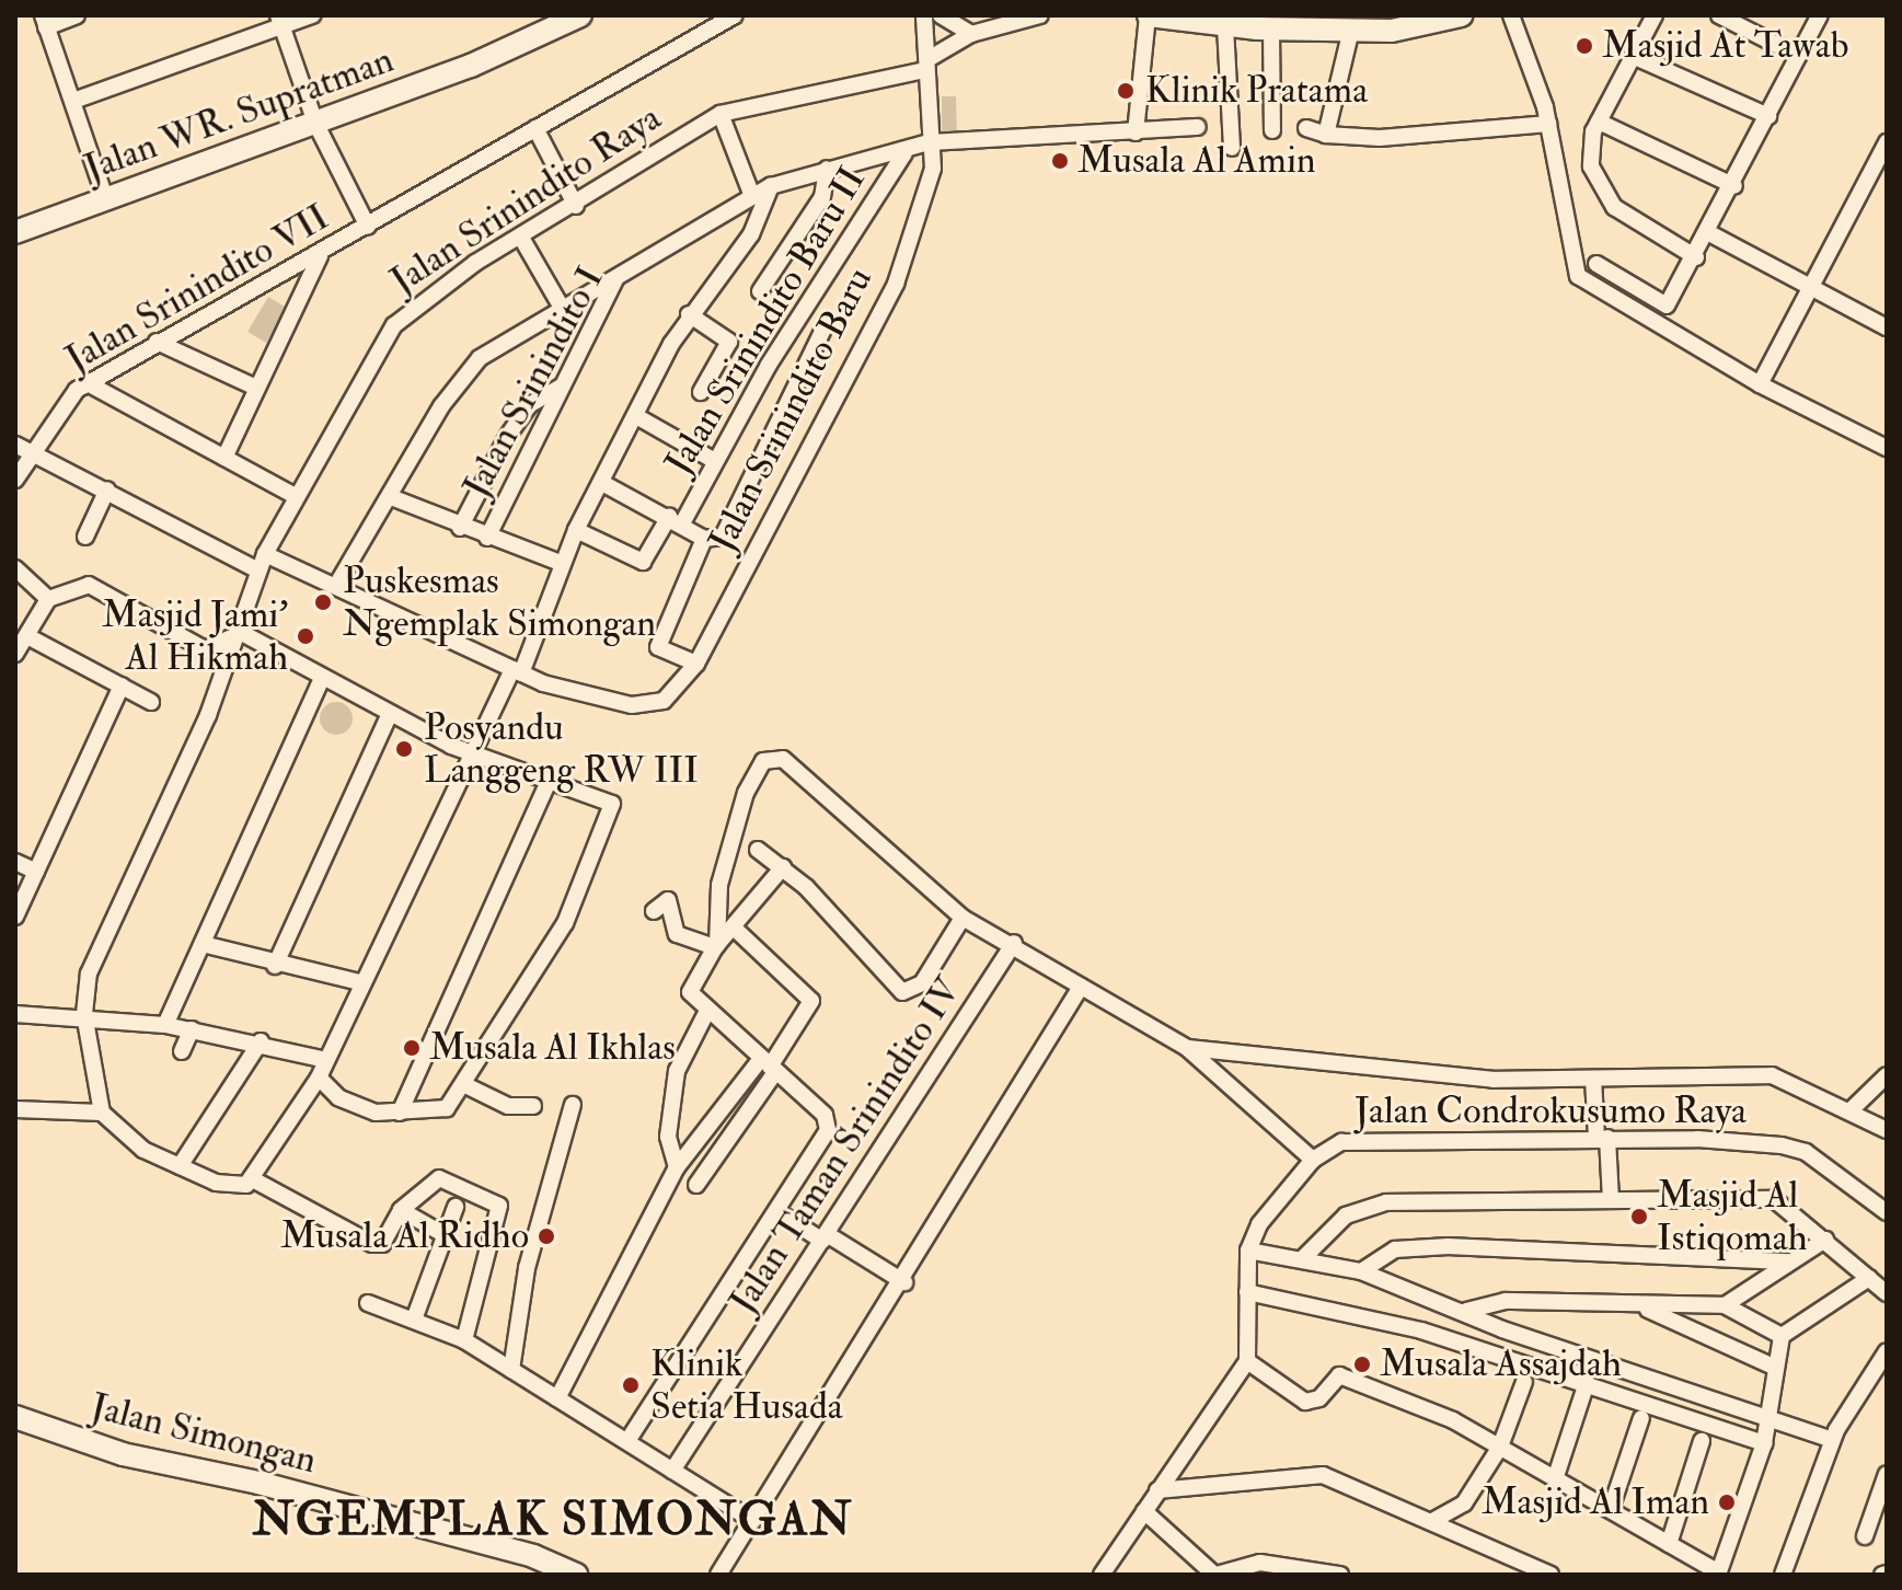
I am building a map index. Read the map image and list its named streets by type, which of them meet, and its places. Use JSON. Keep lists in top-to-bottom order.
{
  "streets": {
    "main road": ["Jalan WR. Supratman", "Jalan Simongan"],
    "street": [
      "Jalan Srinindito Raya",
      "Jalan Srinindito VII",
      "Jalan Srinindito Baru II",
      "Jalan Srinindito I",
      "Jalan Srinindito Baru",
      "Jalan Condrokusumo Raya",
      "Jalan Taman Srinindito IV"
    ]
  },
  "crossings": [
    ["Jalan WR. Supratman", "Jalan Srinindito VII"],
    ["Jalan Srinindito Raya", "Jalan Srinindito Baru"],
    ["Jalan Srinindito Baru II", "Jalan Srinindito I"],
    ["Jalan Srinindito I", "Jalan Srinindito Baru"]
  ],
  "districts": ["NGEMPLAK SIMONGAN"],
  "places": [
    "Masjid At Tawab",
    "Klinik Pratama",
    "Musala Al Amin",
    "Puskesmas Ngemplak Simongan",
    "Masjid Jami' Al Hikmah",
    "Posyandu Langgeng RW III",
    "Musala Al Ikhlas",
    "Masjid Al Istiqomah",
    "Musala Al Ridho",
    "Musala Assajdah",
    "Klinik Setia Husada",
    "Masjid Al Iman"
  ]
}
